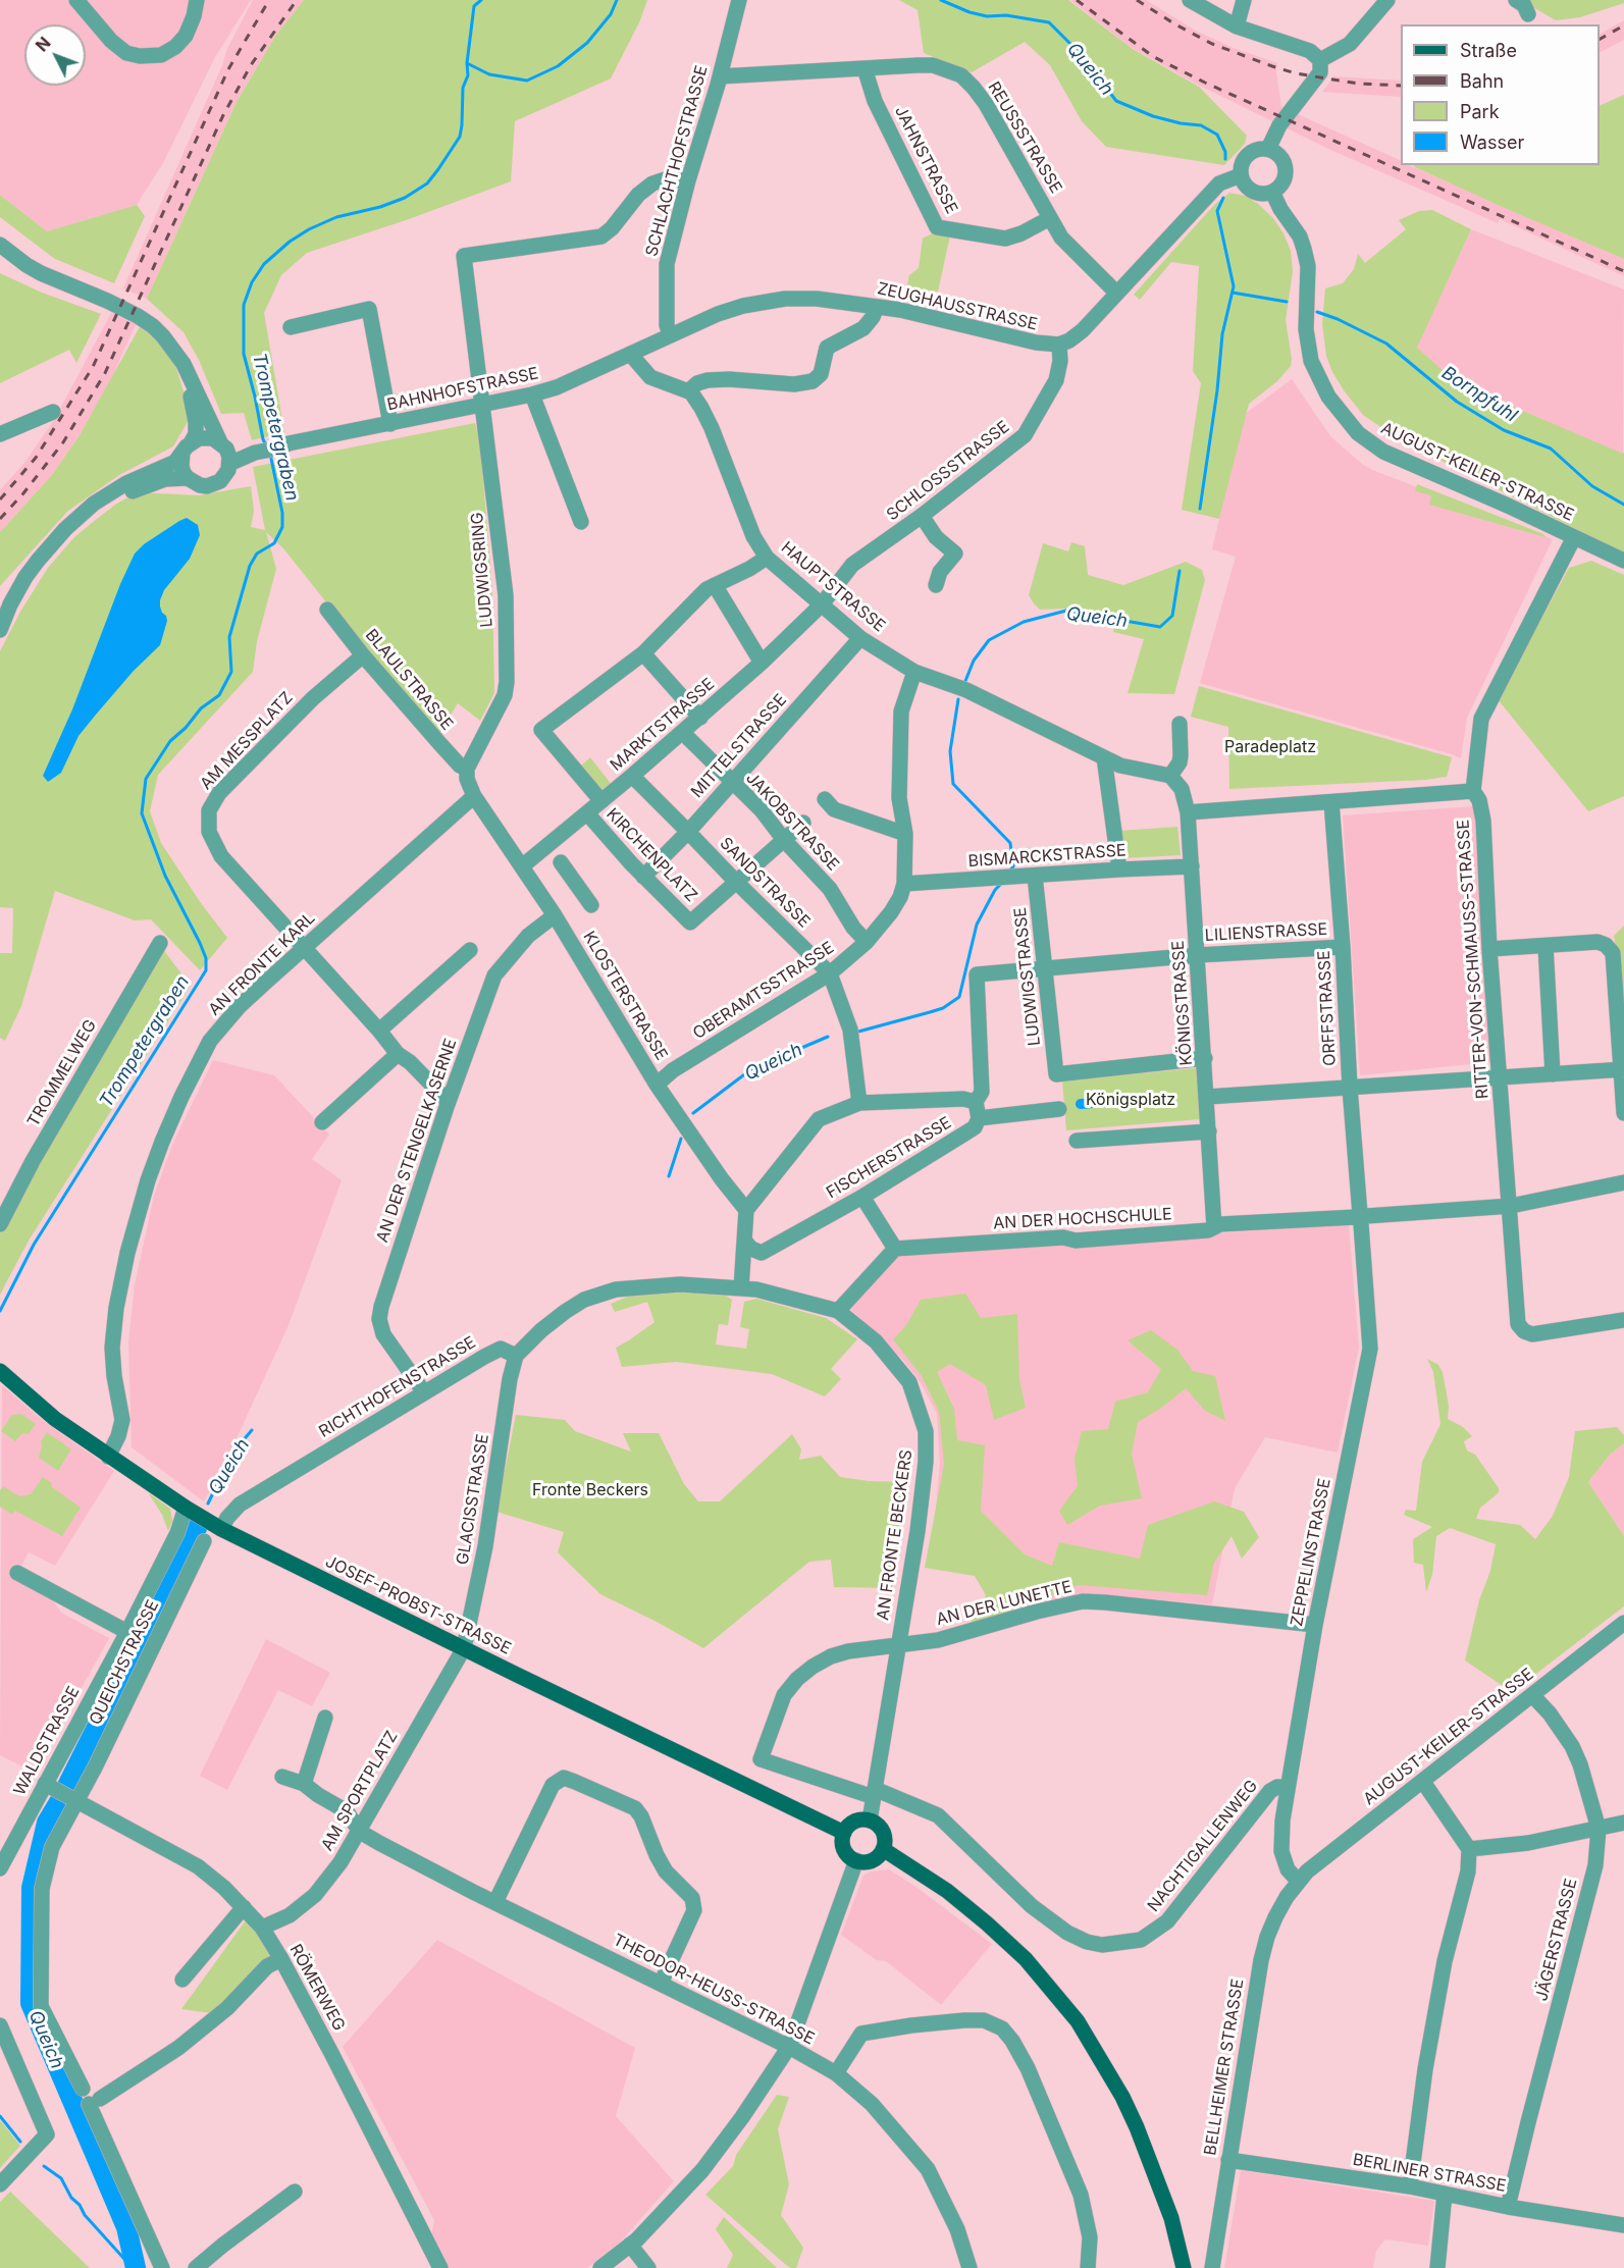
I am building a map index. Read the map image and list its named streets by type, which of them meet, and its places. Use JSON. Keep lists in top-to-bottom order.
{
  "streets": {
    "main road": ["JOSEF-PROBST-STRASSE"],
    "street": [
      "REUSSSTRASSE",
      "JAHNSTRASSE",
      "SCHLACHTHOFSTRASSE",
      "ZEUGHAUSSTRASSE",
      "BAHNHOFSTRASSE",
      "SCHLOSSSTRASSE",
      "AUGUST-KEILER-STRASSE",
      "LUDWIGSRING",
      "HAUPTSTRASSE",
      "BLAULSTRASSE",
      "MARKTSTRASSE",
      "AM MESSPLATZ",
      "MITTELSTRASSE",
      "JAKOBSTRASSE",
      "KIRCHENPLATZ",
      "BISMARCKSTRASSE",
      "SANDSTRASSE",
      "LILIENSTRASSE",
      "RITTER-VON-SCHMAUSS-STRASSE",
      "AN FRONTE KARL",
      "LUDWIGSTRASSE",
      "OBERAMTSSTRASSE",
      "KLOSTERSTRASSE",
      "KÖNIGSTRASSE",
      "ORFFSTRASSE",
      "TROMMELWEG",
      "AN DER STENGELKASERNE",
      "FISCHERSTRASSE",
      "AN DER HOCHSCHULE",
      "RICHTHOFENSTRASSE",
      "GLACISSTRASSE",
      "AN FRONTE BECKERS",
      "ZEPPELINSTRASSE",
      "AN DER LUNETTE",
      "QUEICHSTRASSE",
      "WALDSTRASSE",
      "AM SPORTPLATZ",
      "NACHTIGALLENWEG",
      "JÄGERSTRASSE",
      "RÖMERWEG",
      "THEODOR-HEUSS-STRASSE",
      "BELLHEIMER STRASSE",
      "BERLINER STRASSE"
    ]
  },
  "crossings": [
    ["REUSSSTRASSE", "JAHNSTRASSE"],
    ["REUSSSTRASSE", "SCHLACHTHOFSTRASSE"],
    ["SCHLACHTHOFSTRASSE", "ZEUGHAUSSTRASSE"],
    ["SCHLACHTHOFSTRASSE", "BAHNHOFSTRASSE"],
    ["SCHLACHTHOFSTRASSE", "LUDWIGSRING"],
    ["ZEUGHAUSSTRASSE", "BAHNHOFSTRASSE"],
    ["ZEUGHAUSSTRASSE", "SCHLOSSSTRASSE"],
    ["BAHNHOFSTRASSE", "LUDWIGSRING"],
    ["SCHLOSSSTRASSE", "HAUPTSTRASSE"],
    ["SCHLOSSSTRASSE", "MARKTSTRASSE"],
    ["AUGUST-KEILER-STRASSE", "RITTER-VON-SCHMAUSS-STRASSE"],
    ["AUGUST-KEILER-STRASSE", "ZEPPELINSTRASSE"],
    ["AUGUST-KEILER-STRASSE", "JÄGERSTRASSE"],
    ["AUGUST-KEILER-STRASSE", "BELLHEIMER STRASSE"],
    ["LUDWIGSRING", "BLAULSTRASSE"],
    ["LUDWIGSRING", "KLOSTERSTRASSE"],
    ["HAUPTSTRASSE", "MARKTSTRASSE"],
    ["HAUPTSTRASSE", "MITTELSTRASSE"],
    ["HAUPTSTRASSE", "KÖNIGSTRASSE"],
    ["BLAULSTRASSE", "AM MESSPLATZ"],
    ["BLAULSTRASSE", "KLOSTERSTRASSE"],
    ["MARKTSTRASSE", "JAKOBSTRASSE"],
    ["MARKTSTRASSE", "KIRCHENPLATZ"],
    ["MARKTSTRASSE", "SANDSTRASSE"],
    ["MARKTSTRASSE", "KLOSTERSTRASSE"],
    ["AM MESSPLATZ", "AN FRONTE KARL"],
    ["AM MESSPLATZ", "AN DER STENGELKASERNE"],
    ["MITTELSTRASSE", "JAKOBSTRASSE"],
    ["MITTELSTRASSE", "KIRCHENPLATZ"],
    ["MITTELSTRASSE", "SANDSTRASSE"],
    ["JAKOBSTRASSE", "OBERAMTSSTRASSE"],
    ["KIRCHENPLATZ", "SANDSTRASSE"],
    ["BISMARCKSTRASSE", "LUDWIGSTRASSE"],
    ["BISMARCKSTRASSE", "OBERAMTSSTRASSE"],
    ["BISMARCKSTRASSE", "KÖNIGSTRASSE"],
    ["SANDSTRASSE", "OBERAMTSSTRASSE"],
    ["LILIENSTRASSE", "LUDWIGSTRASSE"],
    ["LILIENSTRASSE", "KÖNIGSTRASSE"],
    ["LILIENSTRASSE", "ORFFSTRASSE"],
    ["RITTER-VON-SCHMAUSS-STRASSE", "AN DER HOCHSCHULE"],
    ["AN FRONTE KARL", "KLOSTERSTRASSE"],
    ["AN FRONTE KARL", "JOSEF-PROBST-STRASSE"],
    ["LUDWIGSTRASSE", "KÖNIGSTRASSE"],
    ["OBERAMTSSTRASSE", "KLOSTERSTRASSE"],
    ["KLOSTERSTRASSE", "AN DER STENGELKASERNE"],
    ["KÖNIGSTRASSE", "AN DER HOCHSCHULE"],
    ["ORFFSTRASSE", "AN DER HOCHSCHULE"],
    ["ORFFSTRASSE", "ZEPPELINSTRASSE"],
    ["AN DER STENGELKASERNE", "RICHTHOFENSTRASSE"],
    ["AN DER HOCHSCHULE", "ZEPPELINSTRASSE"],
    ["RICHTHOFENSTRASSE", "GLACISSTRASSE"],
    ["RICHTHOFENSTRASSE", "JOSEF-PROBST-STRASSE"],
    ["GLACISSTRASSE", "JOSEF-PROBST-STRASSE"],
    ["GLACISSTRASSE", "AM SPORTPLATZ"],
    ["AN FRONTE BECKERS", "AN DER LUNETTE"],
    ["AN FRONTE BECKERS", "JOSEF-PROBST-STRASSE"],
    ["AN FRONTE BECKERS", "NACHTIGALLENWEG"],
    ["ZEPPELINSTRASSE", "AN DER LUNETTE"],
    ["ZEPPELINSTRASSE", "NACHTIGALLENWEG"],
    ["ZEPPELINSTRASSE", "BELLHEIMER STRASSE"],
    ["AN DER LUNETTE", "NACHTIGALLENWEG"],
    ["JOSEF-PROBST-STRASSE", "WALDSTRASSE"],
    ["JOSEF-PROBST-STRASSE", "AM SPORTPLATZ"],
    ["QUEICHSTRASSE", "RÖMERWEG"],
    ["WALDSTRASSE", "RÖMERWEG"],
    ["AM SPORTPLATZ", "RÖMERWEG"],
    ["AM SPORTPLATZ", "THEODOR-HEUSS-STRASSE"],
    ["JÄGERSTRASSE", "BERLINER STRASSE"],
    ["BELLHEIMER STRASSE", "BERLINER STRASSE"]
  ],
  "water": ["Queich", "Bornpfuhl", "Trompetergraben"],
  "parks": ["Paradeplatz", "Königsplatz", "Fronte Beckers"],
  "legend": [
    "Straße",
    "Bahn",
    "Park",
    "Wasser"
  ],
  "north": "top left"
}
